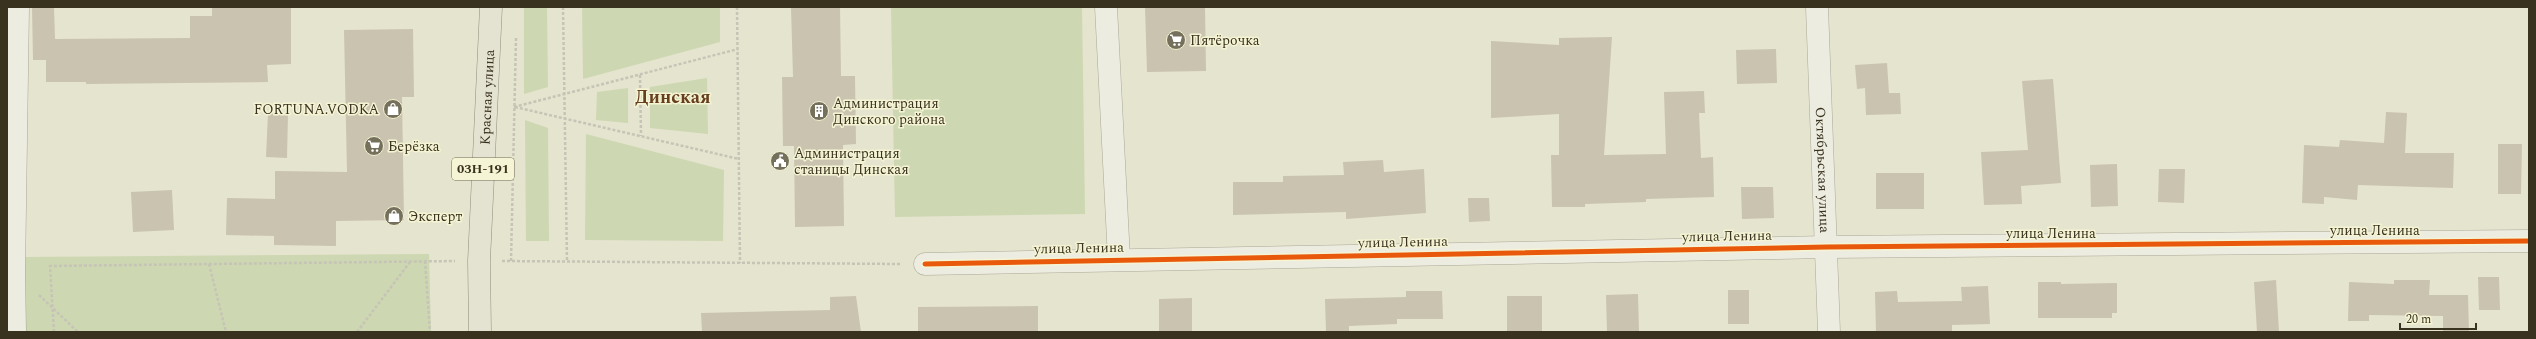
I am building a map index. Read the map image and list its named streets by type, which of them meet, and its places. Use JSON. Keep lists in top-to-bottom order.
{
  "streets": {
    "main road": ["Красная улица", "03Н-191"],
    "street": ["Октябрьская улица", "улица Ленина"]
  },
  "crossings": [
    ["Октябрьская улица", "улица Ленина"]
  ],
  "districts": ["Динская"],
  "places": {
    "supermarket": ["Пятёрочка", "Берёзка"],
    "shop": ["FORTUNA.VODKA", "Эксперт"],
    "building": ["Администрация Динского района"],
    "public building": ["Администрация станицы Динская"]
  },
  "scale_bar": "20 m"
}
